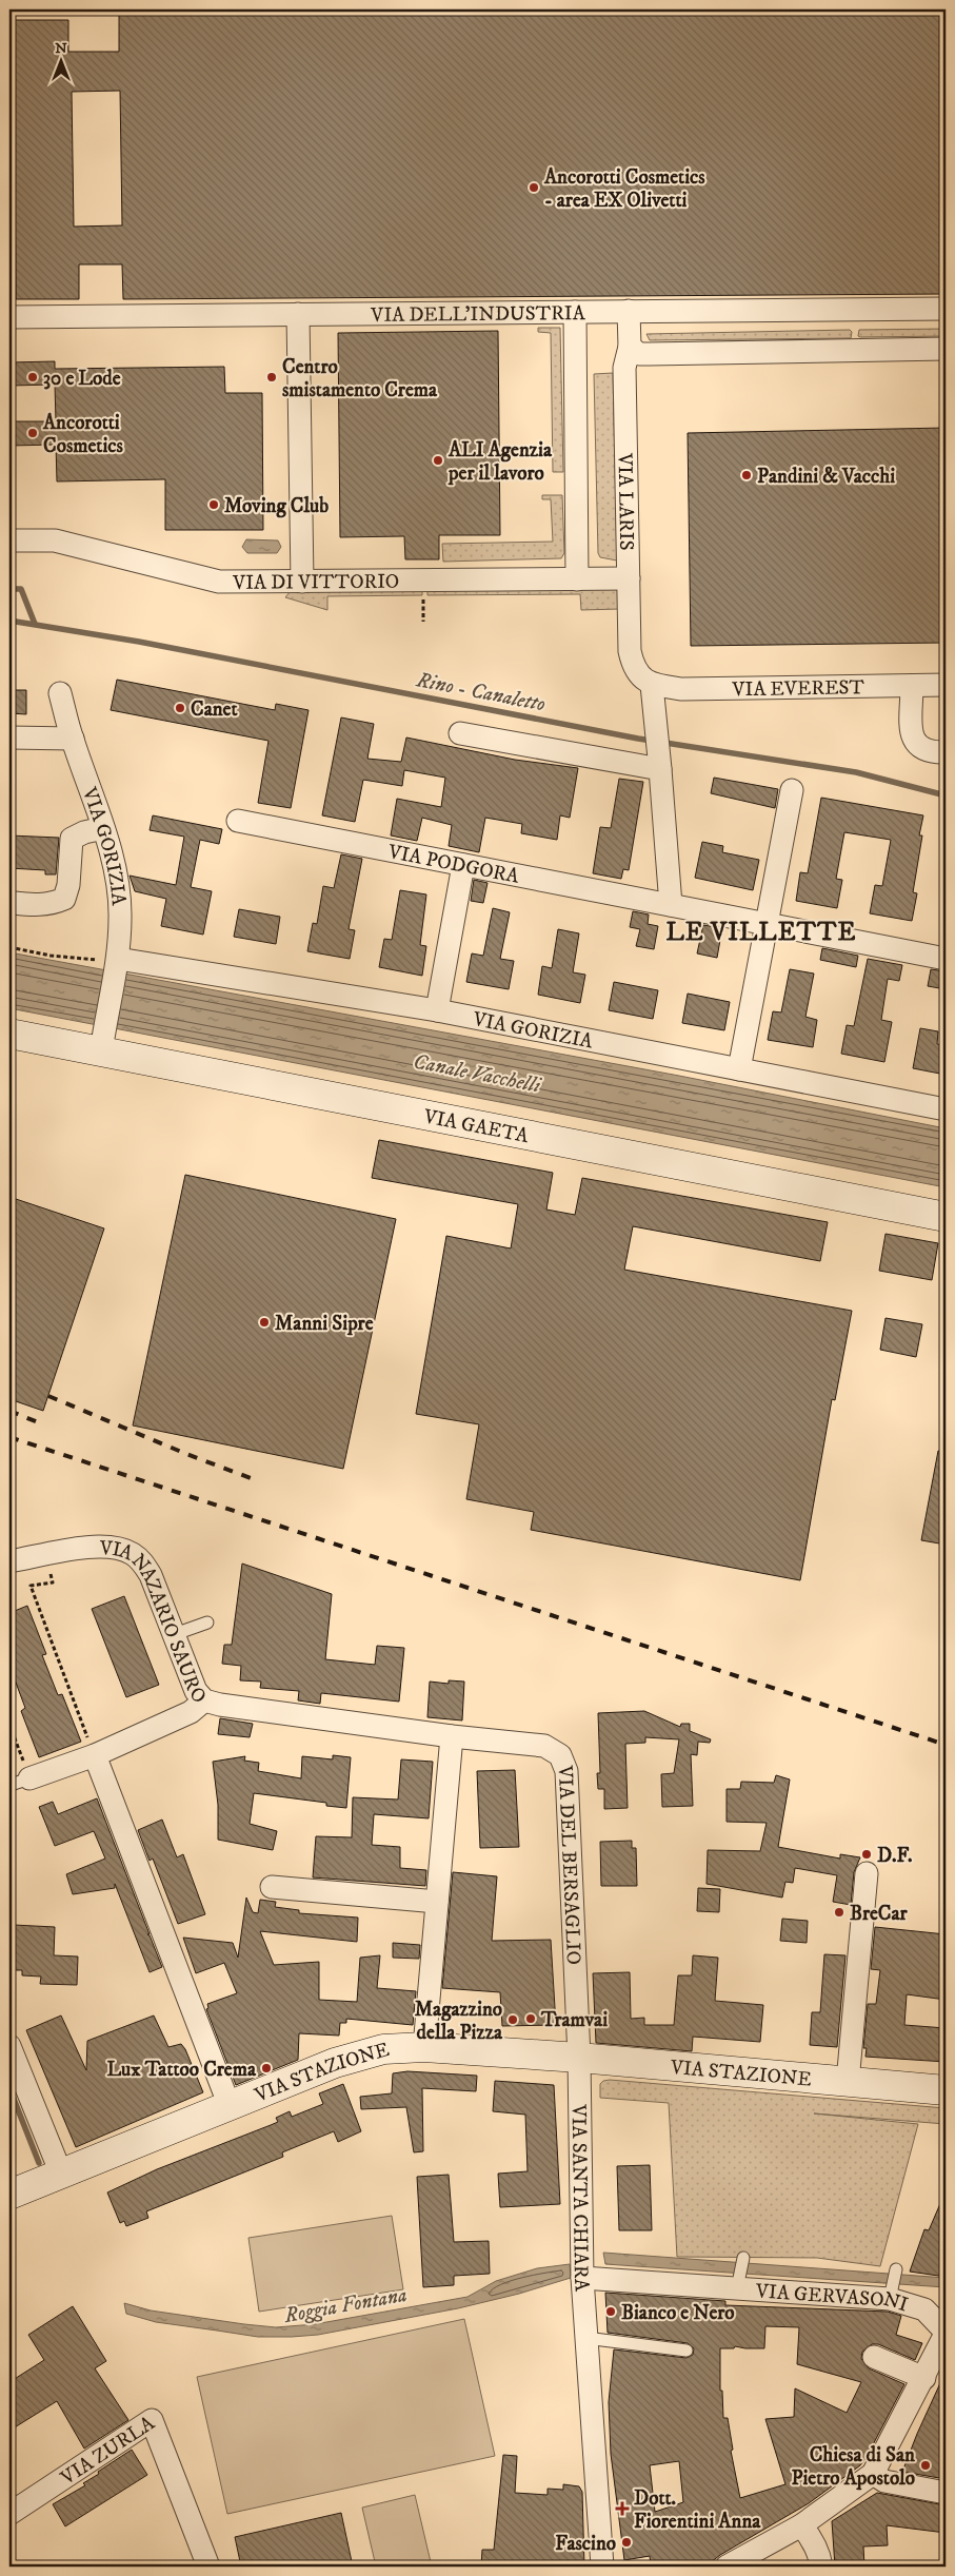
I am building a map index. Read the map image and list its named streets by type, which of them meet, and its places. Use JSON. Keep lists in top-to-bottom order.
{
  "streets": {
    "street": [
      "VIA DELL'INDUSTRIA",
      "VIA LARIS",
      "VIA DI VITTORIO",
      "VIA EVEREST",
      "VIA GORIZIA",
      "VIA PODGORA",
      "VIA GAETA",
      "VIA NAZARIO SAURO",
      "VIA DEL BERSAGLIO",
      "VIA STAZIONE",
      "VIA SANTA CHIARA",
      "VIA GERVASONI",
      "VIA ZURLA"
    ]
  },
  "crossings": [
    ["VIA DELL'INDUSTRIA", "VIA LARIS"],
    ["VIA LARIS", "VIA DI VITTORIO"],
    ["VIA LARIS", "VIA EVEREST"],
    ["VIA GORIZIA", "VIA GAETA"],
    ["VIA NAZARIO SAURO", "VIA DEL BERSAGLIO"],
    ["VIA DEL BERSAGLIO", "VIA STAZIONE"],
    ["VIA DEL BERSAGLIO", "VIA SANTA CHIARA"],
    ["VIA STAZIONE", "VIA SANTA CHIARA"],
    ["VIA SANTA CHIARA", "VIA GERVASONI"]
  ],
  "districts": ["LE VILLETTE"],
  "water": ["Rino - Canaletto", "Canale Vacchelli", "Roggia Fontana"],
  "places": {
    "other": [
      "Ancorotti Cosmetics - area EX Olivetti",
      "30 e Lode",
      "Centro smistamento Crema",
      "Ancorotti Cosmetics",
      "ALI Agenzia per il lavoro",
      "Pandini & Vacchi",
      "Moving Club",
      "Canet",
      "Manni Sipre",
      "D.F.",
      "BreCar",
      "Tramvai",
      "Magazzino della Pizza",
      "Lux Tattoo Crema",
      "Bianco e Nero",
      "Chiesa di San Pietro Apostolo",
      "Fascino"
    ],
    "health": ["Dott. Fiorentini Anna"]
  },
  "north": "top"
}
